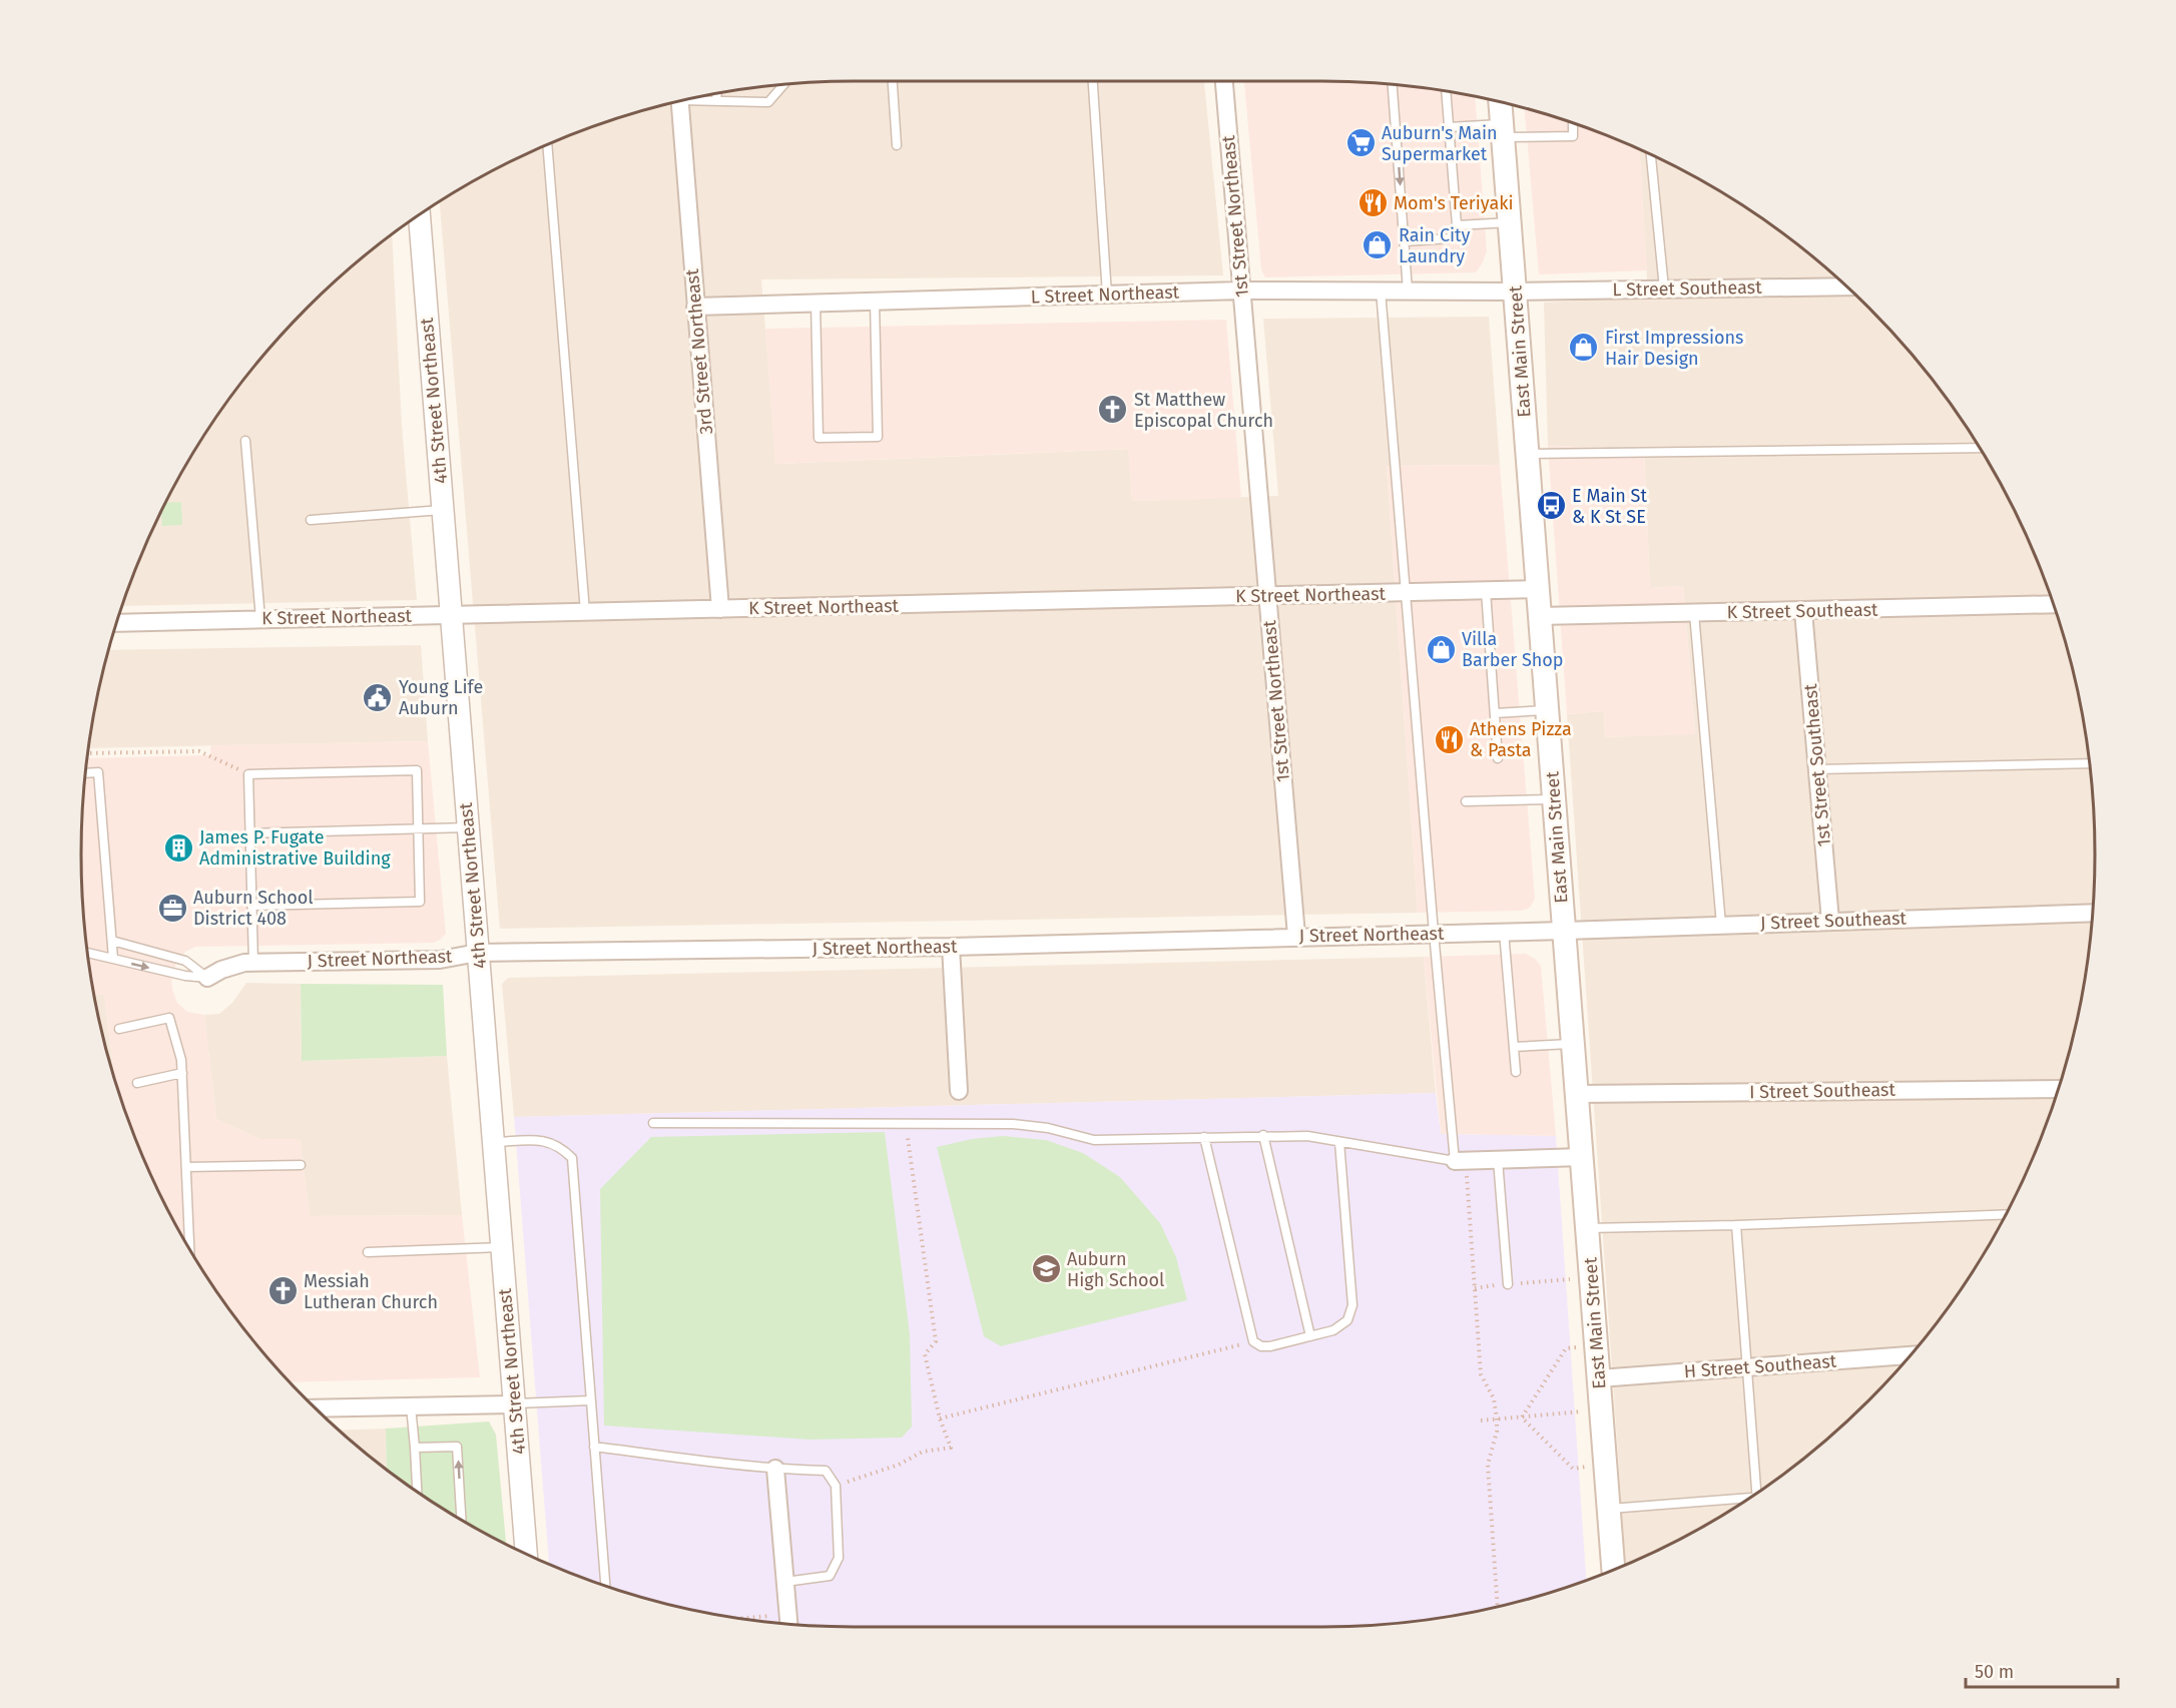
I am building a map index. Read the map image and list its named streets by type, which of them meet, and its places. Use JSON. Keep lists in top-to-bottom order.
{
  "streets": {
    "main road": ["East Main Street"],
    "street": [
      "1st Street Northeast",
      "L Street Southeast",
      "L Street Northeast",
      "3rd Street Northeast",
      "4th Street Northeast",
      "K Street Northeast",
      "K Street Southeast",
      "1st Street Southeast",
      "J Street Southeast",
      "J Street Northeast",
      "I Street Southeast",
      "H Street Southeast"
    ]
  },
  "crossings": [
    ["1st Street Northeast", "L Street Northeast"],
    ["1st Street Northeast", "K Street Northeast"],
    ["1st Street Northeast", "J Street Northeast"],
    ["L Street Southeast", "L Street Northeast"],
    ["L Street Southeast", "East Main Street"],
    ["L Street Northeast", "3rd Street Northeast"],
    ["L Street Northeast", "East Main Street"],
    ["3rd Street Northeast", "K Street Northeast"],
    ["East Main Street", "K Street Northeast"],
    ["East Main Street", "K Street Southeast"],
    ["East Main Street", "J Street Southeast"],
    ["East Main Street", "J Street Northeast"],
    ["East Main Street", "I Street Southeast"],
    ["East Main Street", "H Street Southeast"],
    ["4th Street Northeast", "K Street Northeast"],
    ["4th Street Northeast", "J Street Northeast"],
    ["K Street Southeast", "1st Street Southeast"],
    ["1st Street Southeast", "J Street Southeast"],
    ["J Street Southeast", "J Street Northeast"]
  ],
  "places": {
    "supermarket": ["Auburn's Main Supermarket"],
    "restaurant": ["Mom's Teriyaki", "Athens Pizza & Pasta"],
    "shop": ["Rain City Laundry", "First Impressions Hair Design", "Villa Barber Shop"],
    "church": ["St Matthew Episcopal Church", "Messiah Lutheran Church"],
    "bus stop": ["E Main St & K St SE"],
    "public building": ["Young Life Auburn"],
    "building": ["James P. Fugate Administrative Building"],
    "office": ["Auburn School District 408"],
    "school or university": ["Auburn High School"]
  },
  "scale_bar": "50 m"
}
